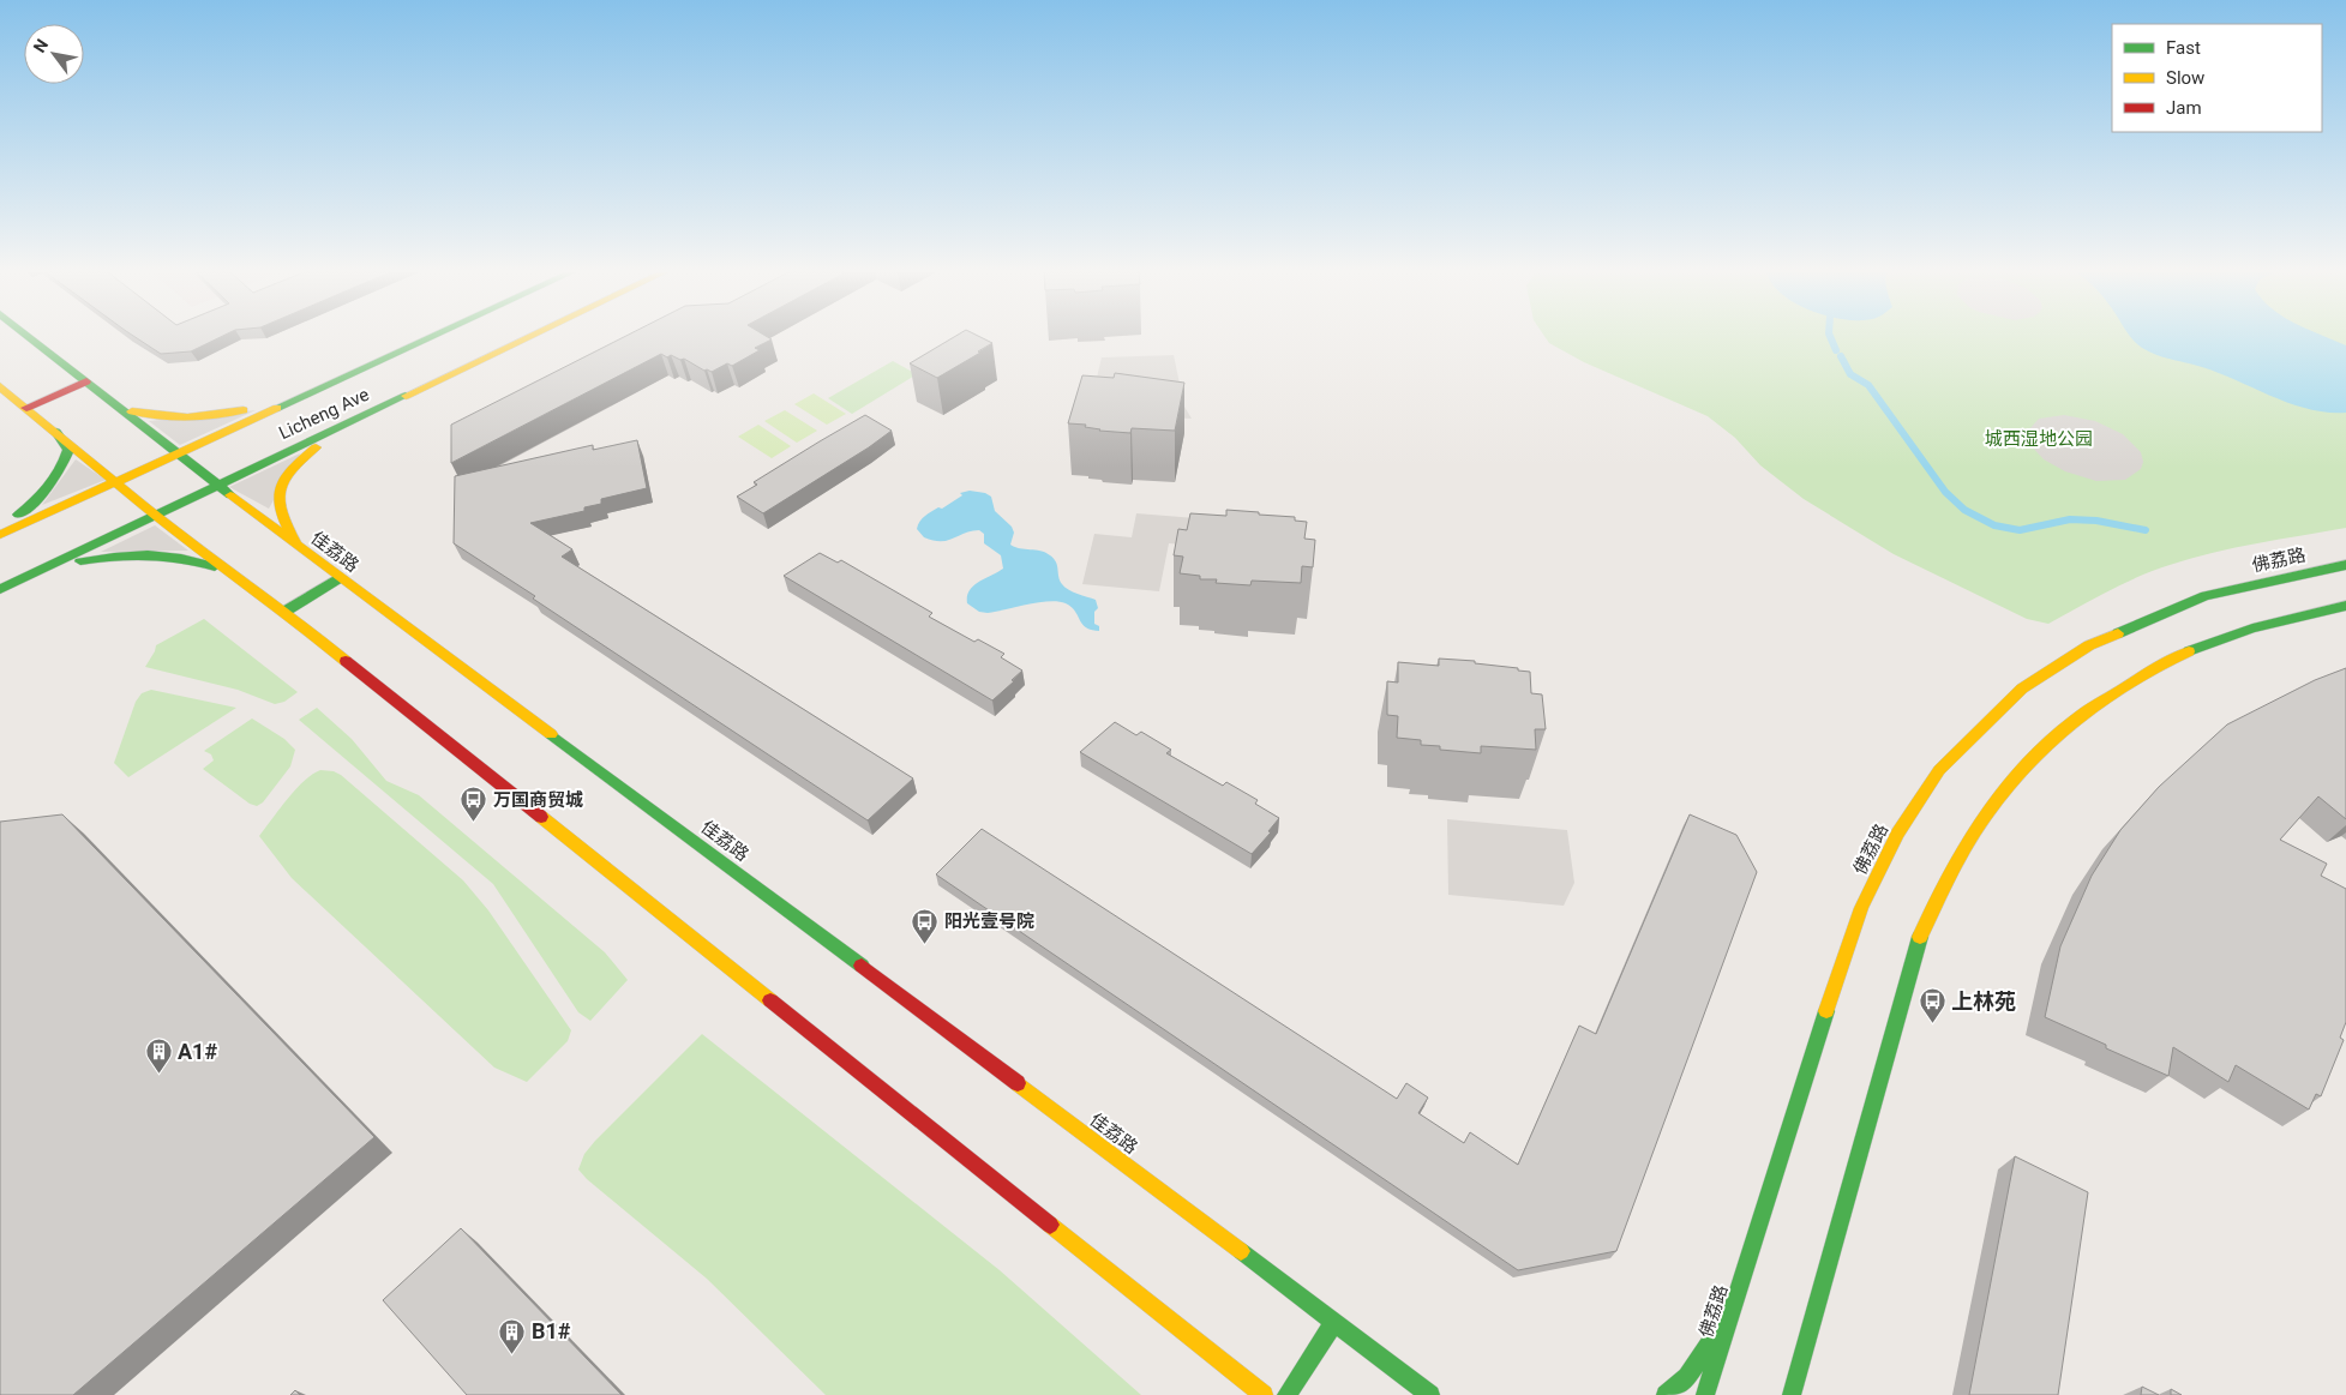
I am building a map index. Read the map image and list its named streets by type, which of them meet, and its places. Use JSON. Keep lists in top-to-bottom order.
{
  "streets": {
    "main road": ["Licheng Ave", "佳荔路", "佛荔路"]
  },
  "crossings": [
    ["Licheng Ave", "佳荔路"]
  ],
  "parks": ["城西湿地公园"],
  "places": {
    "bus stop": ["万国商贸城", "阳光壹号院", "上林苑"],
    "building": ["A1#", "B1#"]
  },
  "legend": ["Fast", "Slow", "Jam"],
  "north": "top left"
}
